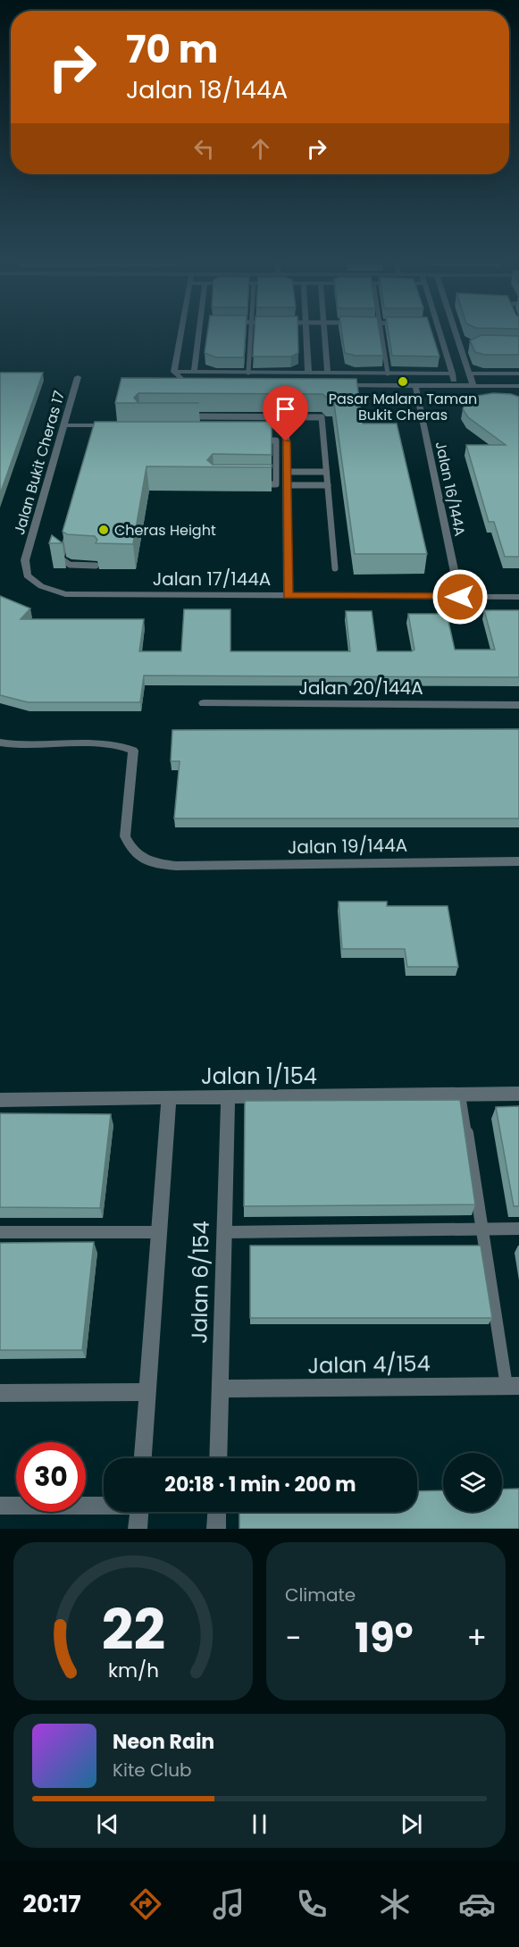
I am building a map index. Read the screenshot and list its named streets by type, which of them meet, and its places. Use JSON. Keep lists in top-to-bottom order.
{
  "streets": {
    "street": [
      "Jalan Bukit Cheras 17",
      "Jalan 16/144A",
      "Jalan 17/144A",
      "Jalan 20/144A",
      "Jalan 19/144A",
      "Jalan 1/154",
      "Jalan 6/154",
      "Jalan 4/154"
    ]
  },
  "crossings": [
    ["Jalan Bukit Cheras 17", "Jalan 17/144A"],
    ["Jalan 16/144A", "Jalan 17/144A"],
    ["Jalan 1/154", "Jalan 6/154"],
    ["Jalan 6/154", "Jalan 4/154"]
  ],
  "places": ["Pasar Malam Taman Bukit Cheras", "Cheras Height"],
  "page": {
    "turn": ["70 m", "Jalan 18/144A"],
    "limit": "30",
    "trip": "20:18 · 1 min · 200 m",
    "tile": "Climate",
    "heat": ["−", "19°", "+"],
    "song": ["Neon Rain", "Kite Club"],
    "tabs": "20:17",
    "gauge": ["22", "km/h"]
  }
}
